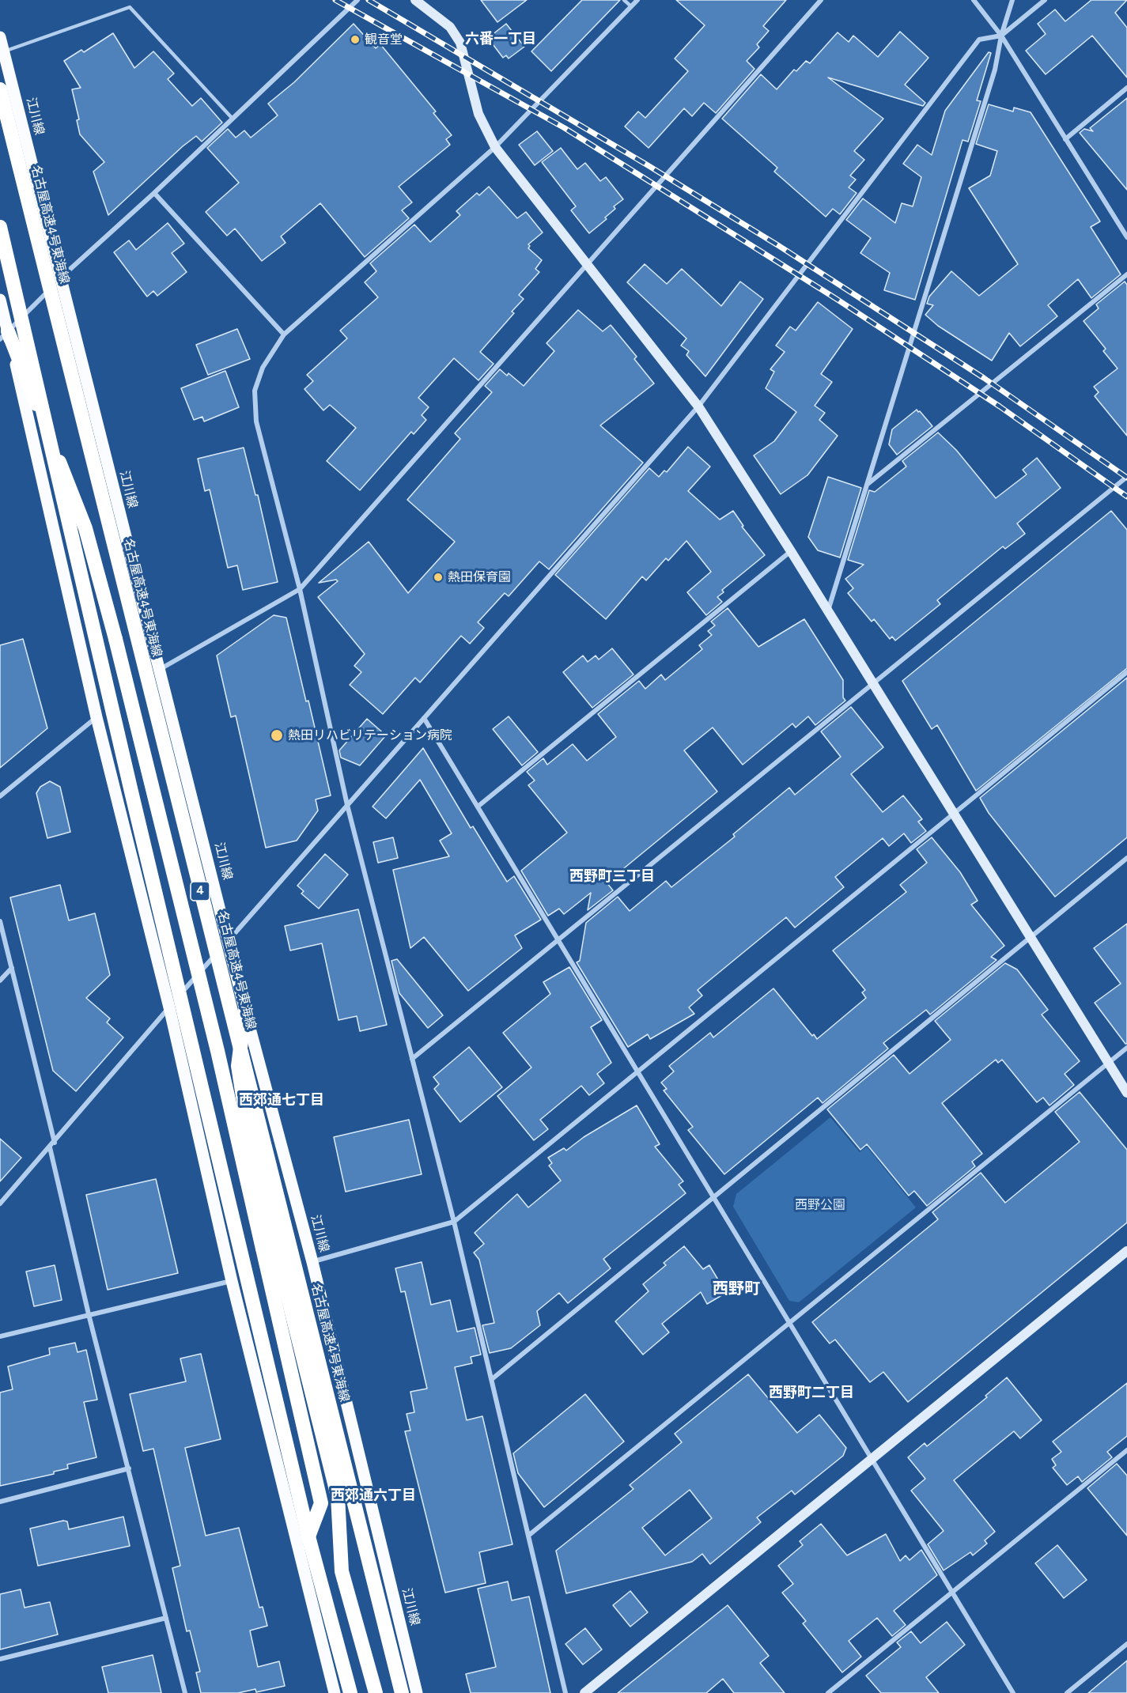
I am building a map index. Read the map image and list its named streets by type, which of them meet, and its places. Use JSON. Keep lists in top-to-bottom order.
{
  "streets": {
    "highway": ["名古屋高速4号東海線", "4"],
    "main road": ["江川線"]
  },
  "districts": [
    "六番一丁目",
    "西野町三丁目",
    "西郊通七丁目",
    "西野町",
    "西野町二丁目",
    "西郊通六丁目"
  ],
  "parks": ["西野公園"],
  "places": ["観音堂", "熱田保育園", "熱田リハビリテーション病院"]
}
